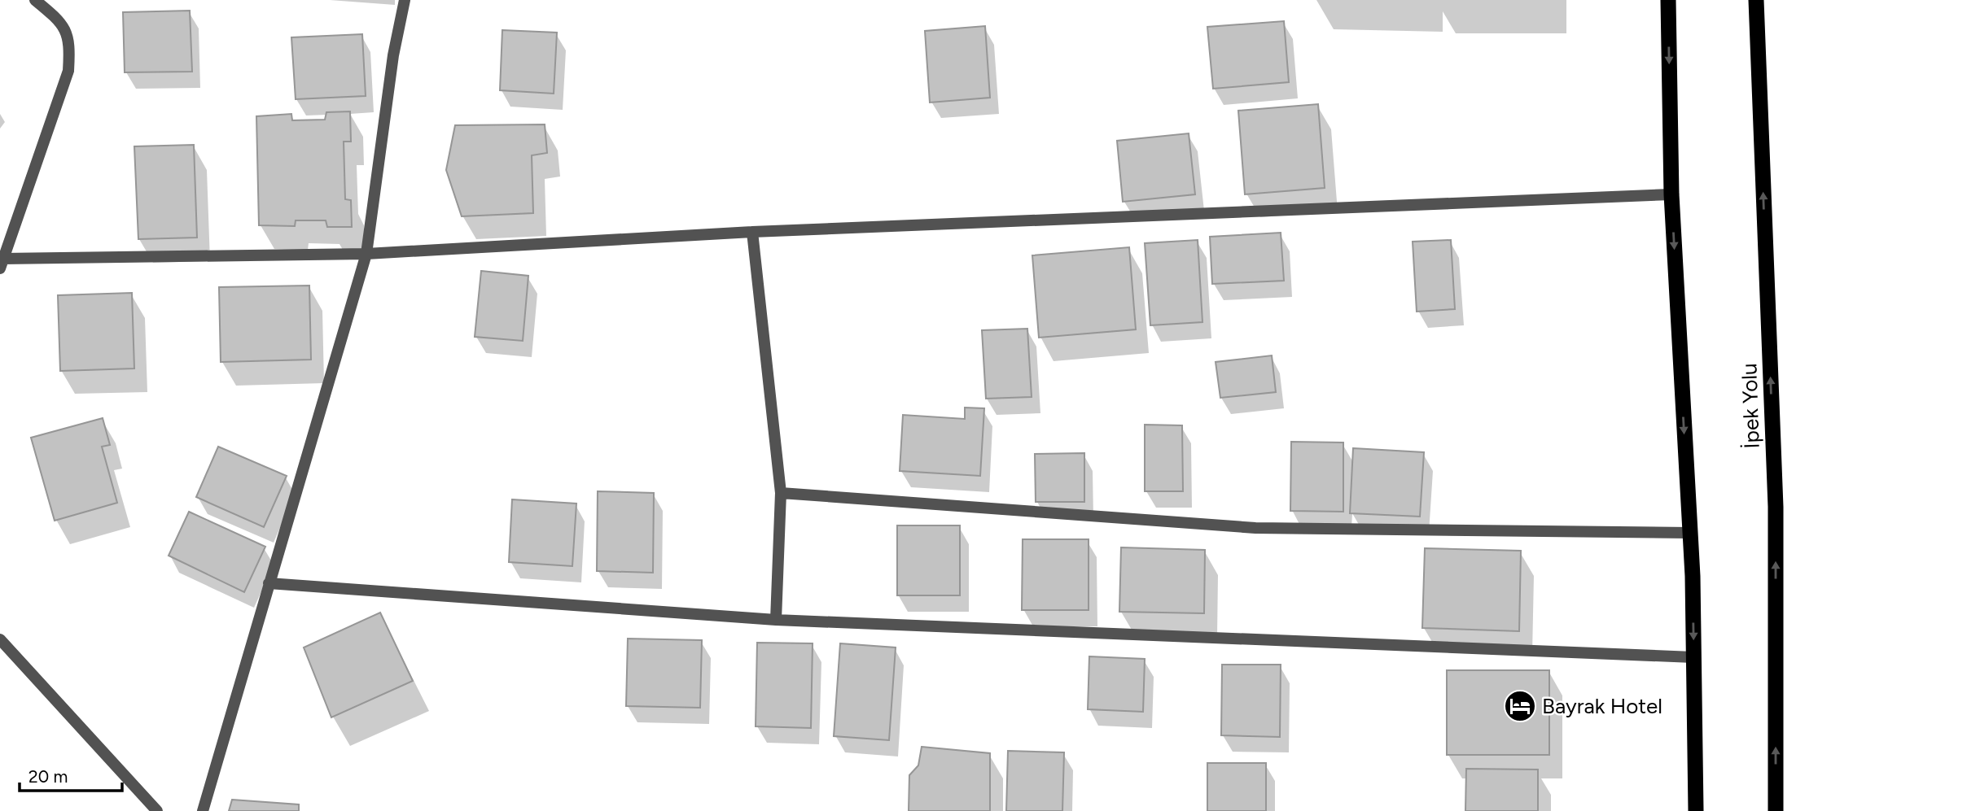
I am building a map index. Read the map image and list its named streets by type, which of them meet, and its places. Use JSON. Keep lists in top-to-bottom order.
{
  "streets": {
    "highway": ["İpek Yolu"]
  },
  "places": {
    "hotel": ["Bayrak Hotel"]
  },
  "scale_bar": "20 m"
}
